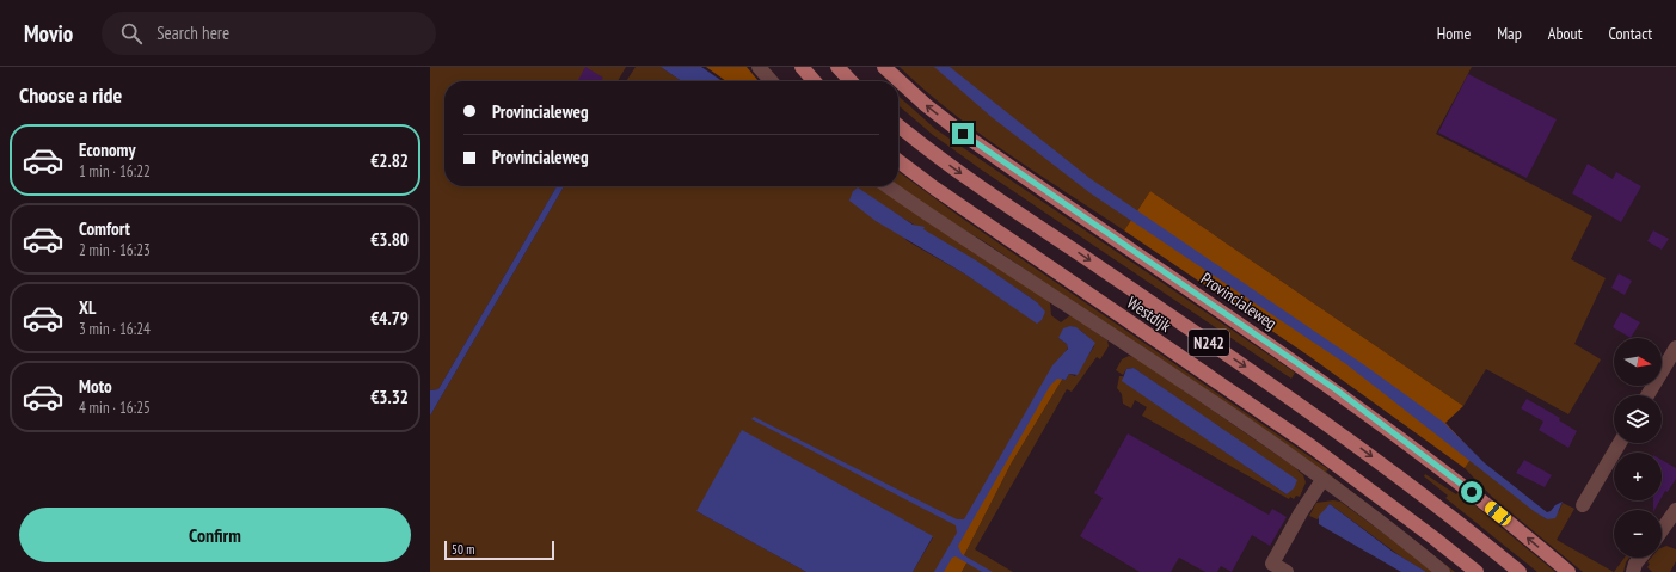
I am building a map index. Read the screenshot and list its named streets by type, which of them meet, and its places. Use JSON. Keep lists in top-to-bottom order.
{
  "streets": {
    "main road": ["Provincialeweg", "Westdijk", "N242"]
  },
  "scale_bar": "50 m",
  "north": "right",
  "page": {
    "header": "Movio",
    "search": "Search here",
    "nav": [
      "Home",
      "Map",
      "About",
      "Contact"
    ],
    "heading": "Choose a ride",
    "banner": ["Provincialeweg", "Provincialeweg"],
    "list": [
      {
        "name": "Economy",
        "note": "1 min · 16:22",
        "value": "€2.82"
      },
      {
        "name": "Comfort",
        "note": "2 min · 16:23",
        "value": "€3.80"
      },
      {
        "name": "XL",
        "note": "3 min · 16:24",
        "value": "€4.79"
      },
      {
        "name": "Moto",
        "note": "4 min · 16:25",
        "value": "€3.32"
      }
    ],
    "map_buttons": ["+", "−"],
    "buttons": "Confirm",
    "scale": "50 m"
  }
}
